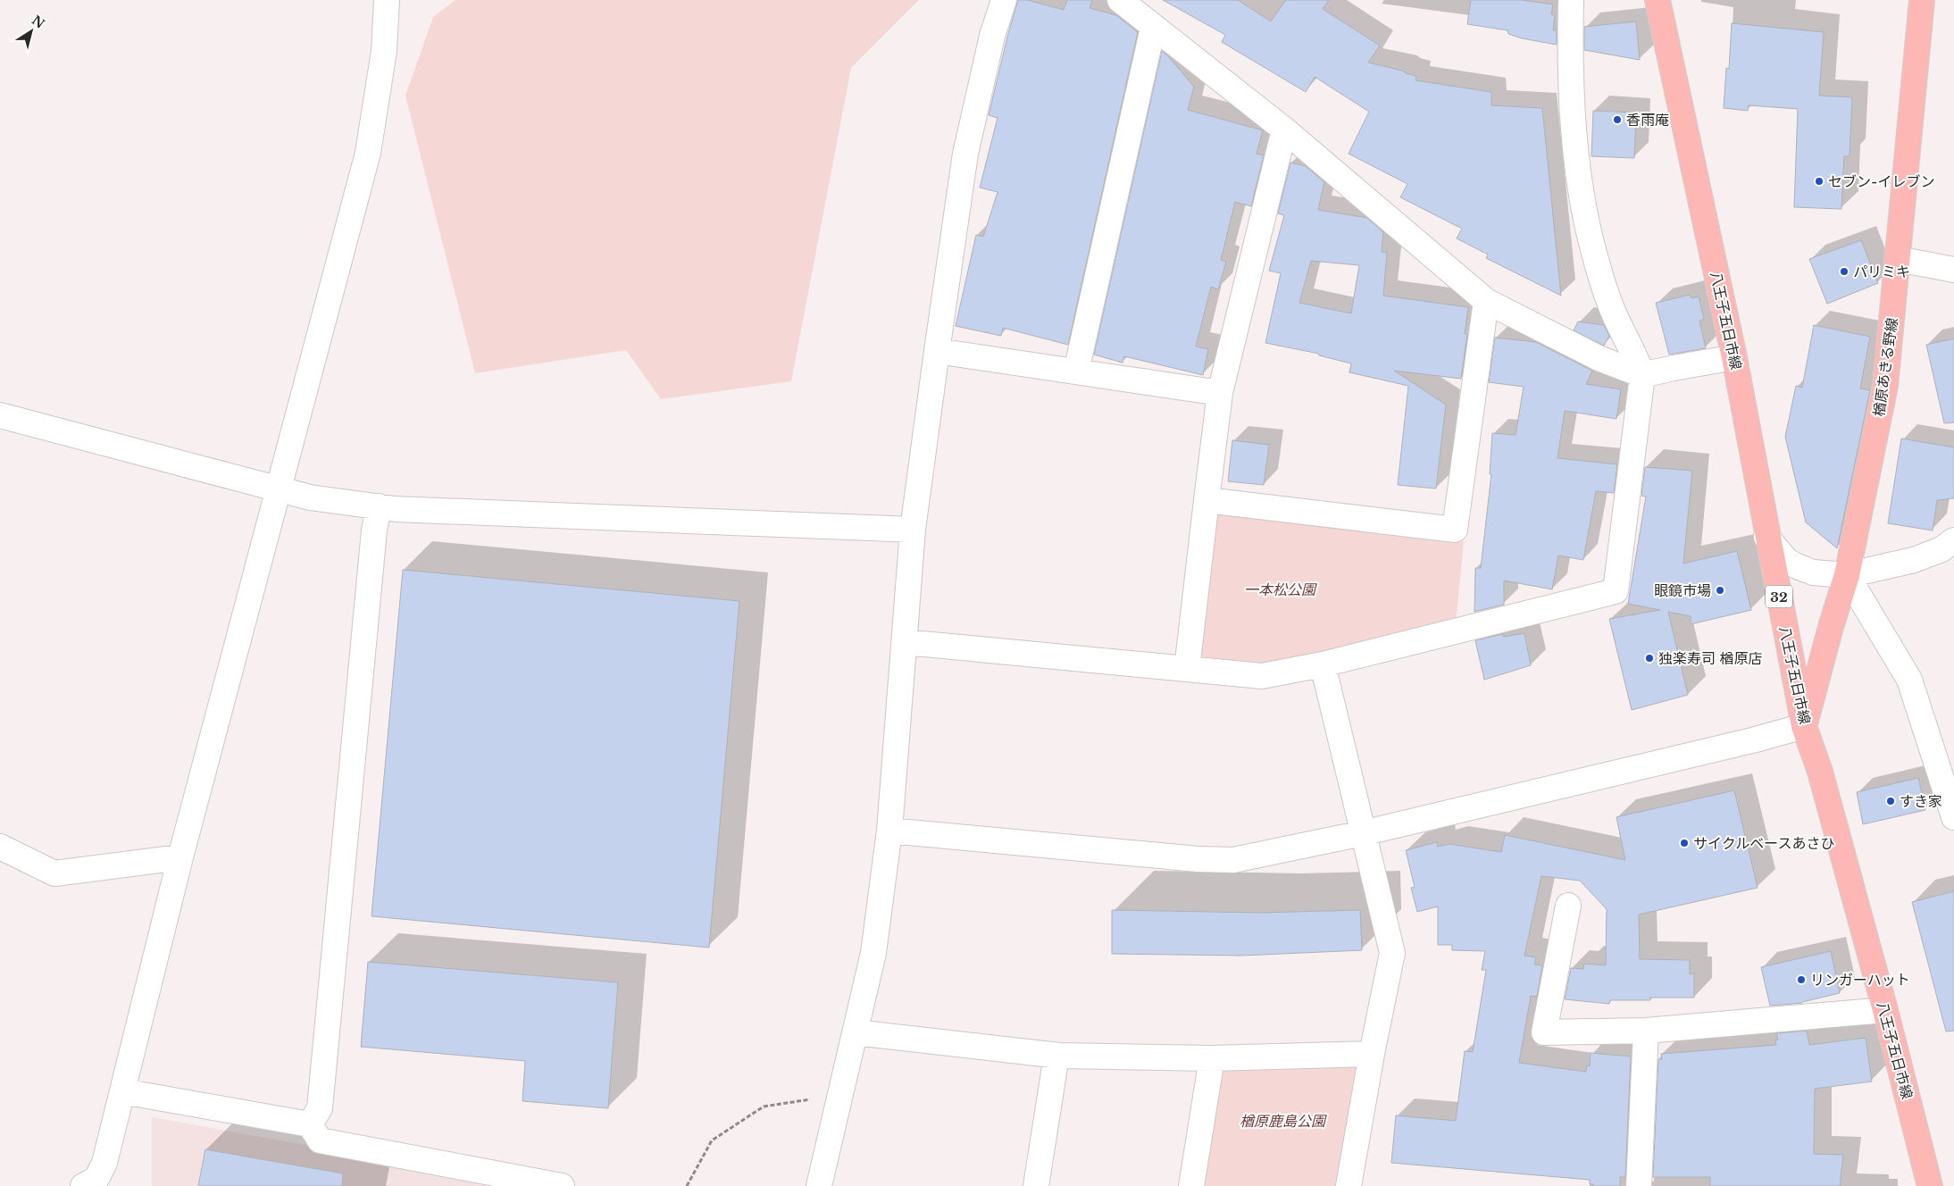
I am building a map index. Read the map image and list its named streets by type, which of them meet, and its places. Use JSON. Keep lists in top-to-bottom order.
{
  "streets": {
    "main road": ["八王子五日市線", "楢原あきる野線", "32"]
  },
  "crossings": [
    ["八王子五日市線", "楢原あきる野線"]
  ],
  "parks": ["一本松公園", "楢原鹿島公園"],
  "places": [
    "香雨庵",
    "セブン-イレブン",
    "パリミキ",
    "眼鏡市場",
    "独楽寿司 楢原店",
    "すき家",
    "サイクルベースあさひ",
    "リンガーハット"
  ],
  "north": "top right"
}
